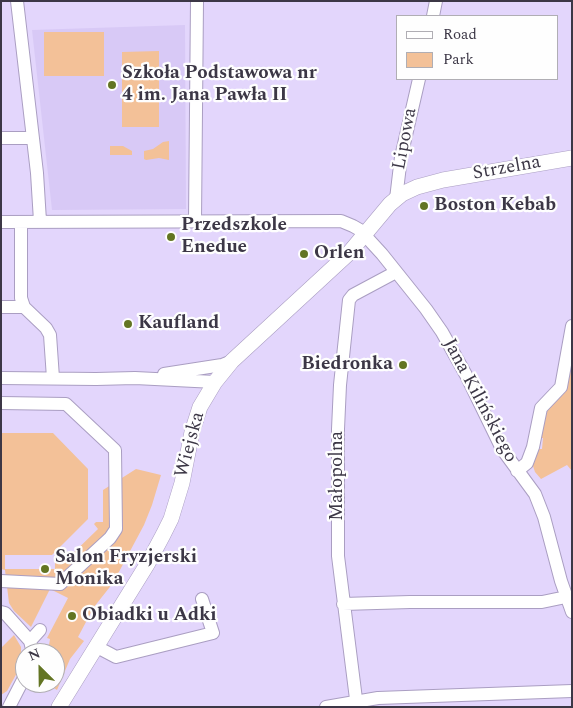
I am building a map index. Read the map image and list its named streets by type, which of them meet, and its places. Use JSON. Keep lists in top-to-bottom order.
{
  "streets": {
    "main road": ["Strzelna", "Wiejska"],
    "street": ["Lipowa", "Jana Kilińskiego", "Małopolna"]
  },
  "crossings": [
    ["Lipowa", "Strzelna"],
    ["Lipowa", "Wiejska"],
    ["Strzelna", "Wiejska"],
    ["Jana Kilińskiego", "Wiejska"],
    ["Jana Kilińskiego", "Małopolna"]
  ],
  "places": [
    "Szkoła Podstawowa nr 4 im. Jana Pawła II",
    "Boston Kebab",
    "Przedszkole Enedue",
    "Orlen",
    "Kaufland",
    "Biedronka",
    "Salon Fryzjerski Monika",
    "Obiadki u Adki"
  ],
  "legend": ["Road", "Park"],
  "north": "top left"
}
